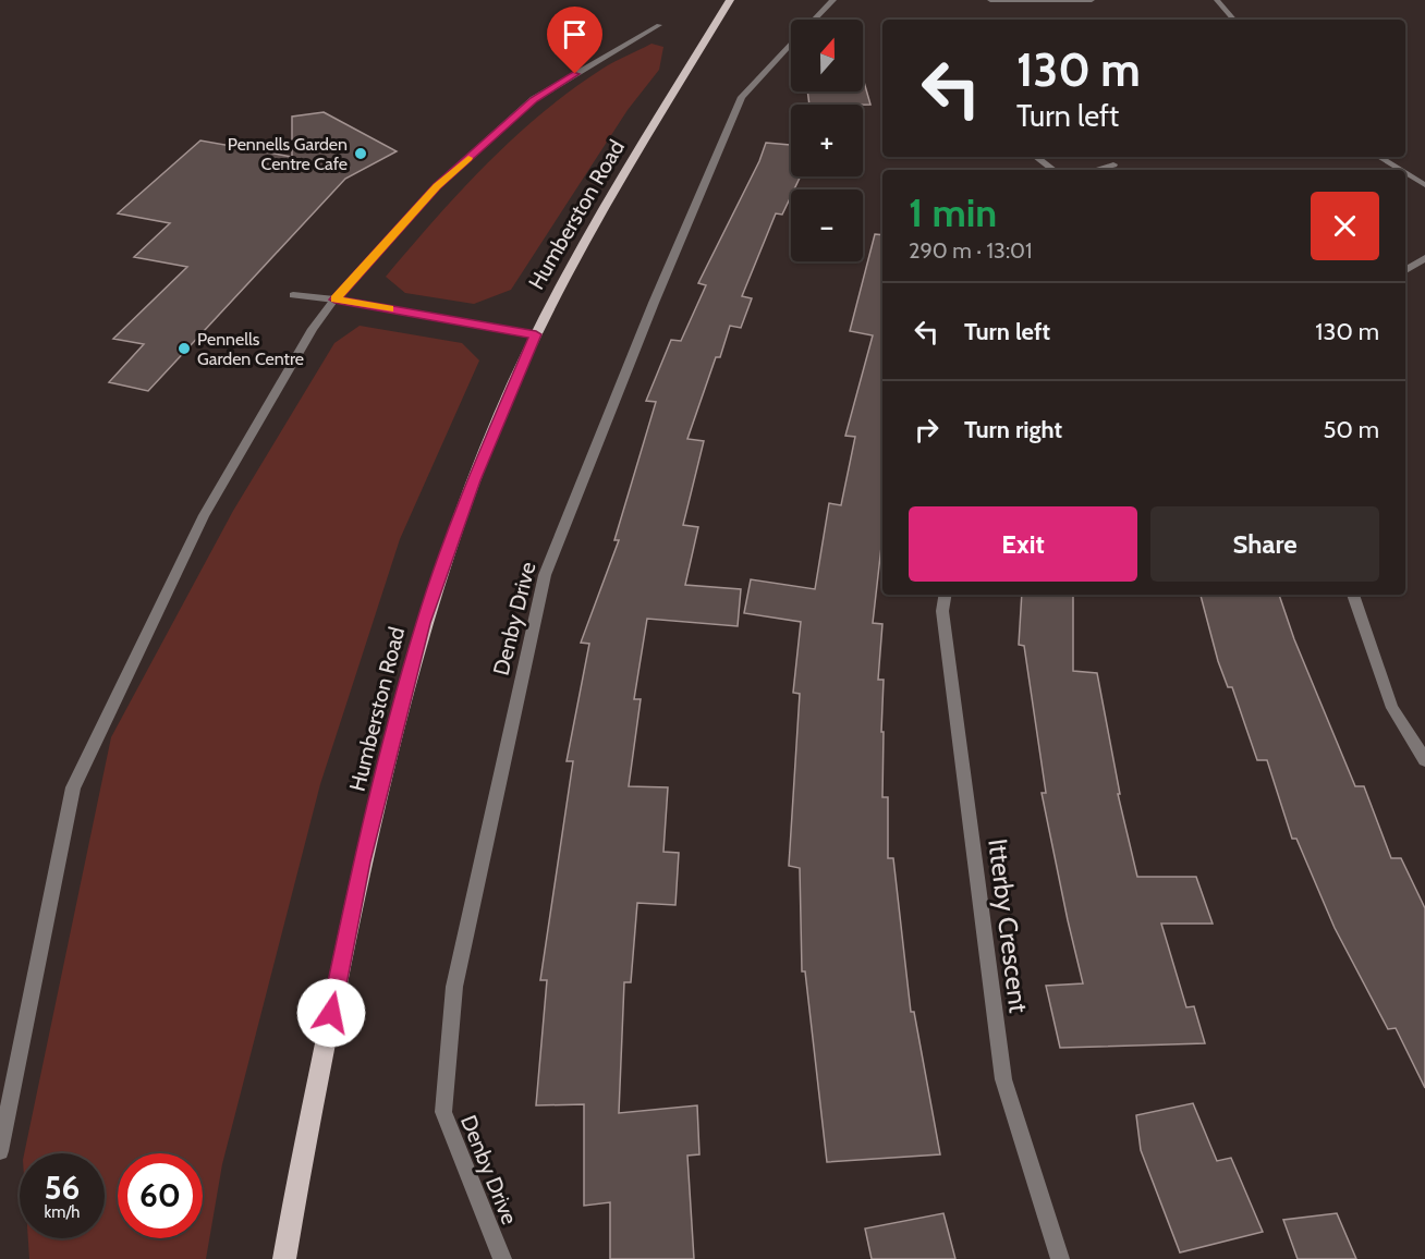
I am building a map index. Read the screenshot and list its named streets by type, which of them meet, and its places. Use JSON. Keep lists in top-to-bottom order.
{
  "streets": {
    "main road": ["Humberston Road"],
    "street": ["Denby Drive", "Itterby Crescent"]
  },
  "places": ["Pennells Garden Centre Cafe", "Pennells Garden Centre"],
  "north": "top",
  "page": {
    "map_buttons": ["+", "−"],
    "turn": ["130 m", "Turn left"],
    "heading": ["1 min", "290 m · 13:01"],
    "list": [
      {
        "name": "Turn left",
        "value": "130 m"
      },
      {
        "name": "Turn right",
        "value": "50 m"
      }
    ],
    "buttons": ["Exit", "Share"],
    "speed": "56 km/h",
    "limit": "60"
  }
}
